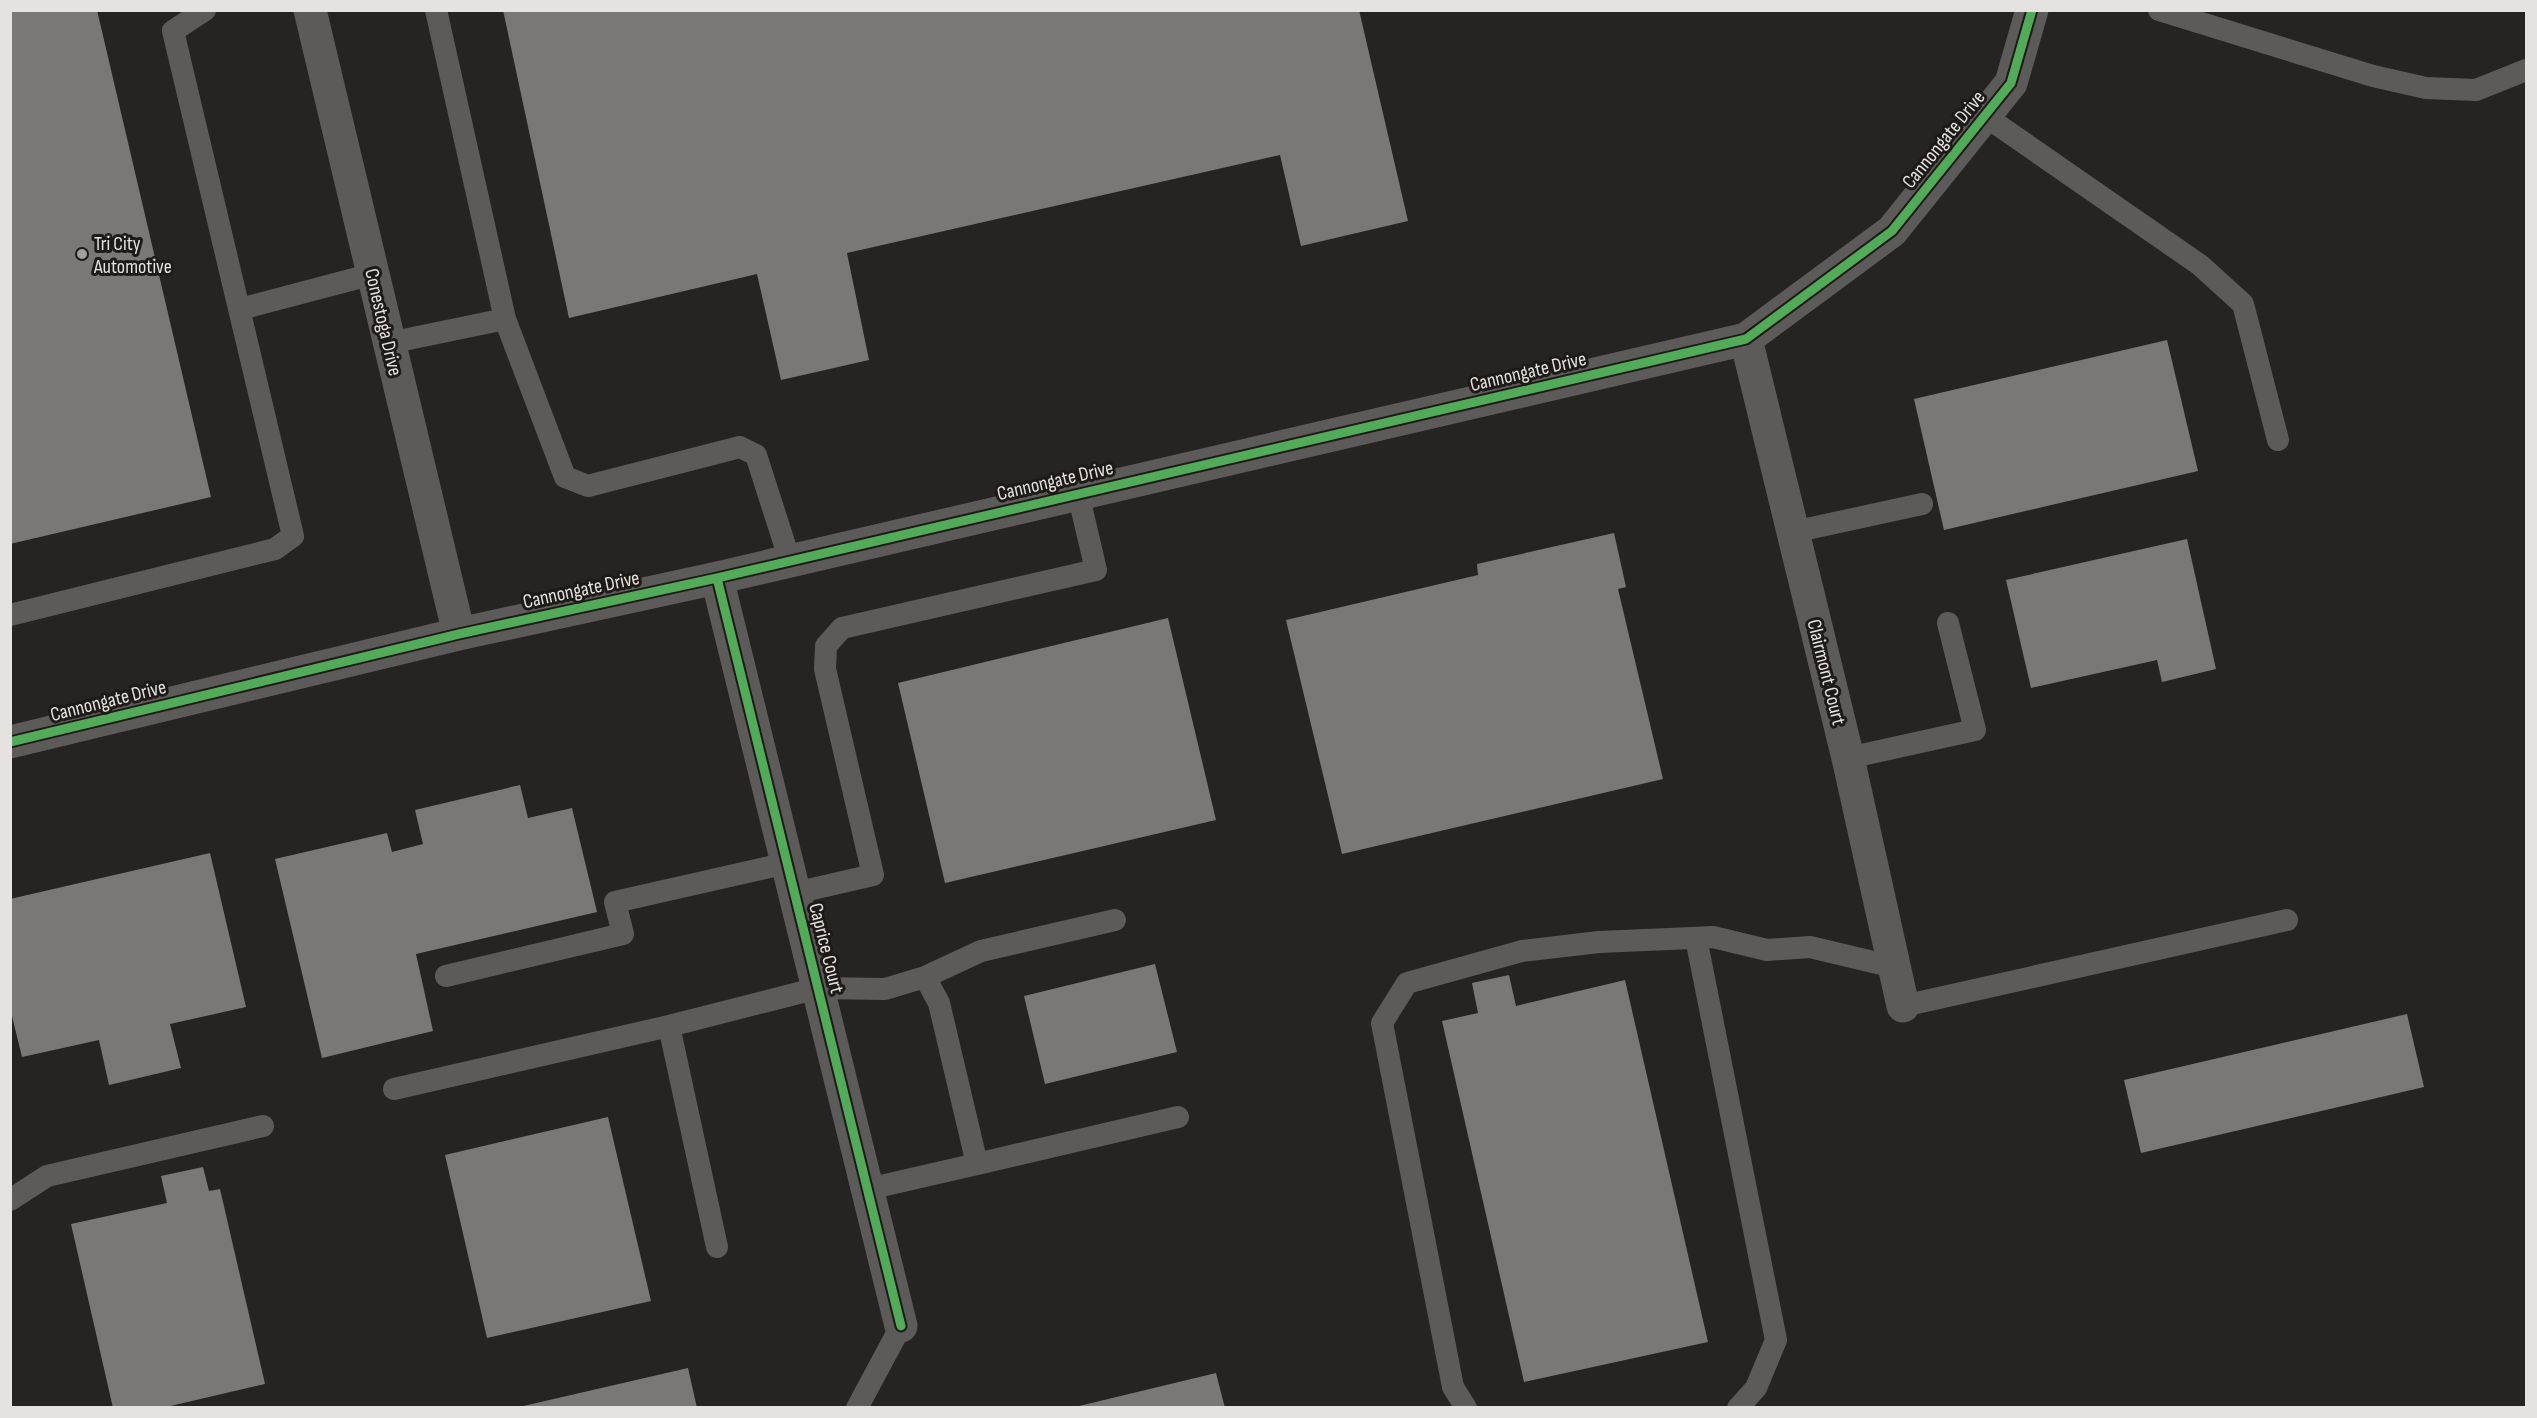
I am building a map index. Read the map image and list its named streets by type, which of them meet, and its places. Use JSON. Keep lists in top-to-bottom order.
{
  "streets": {
    "street": [
      "Cannongate Drive",
      "Conestoga Drive",
      "Clairmont Court",
      "Caprice Court"
    ]
  },
  "crossings": [
    ["Cannongate Drive", "Conestoga Drive"],
    ["Cannongate Drive", "Clairmont Court"],
    ["Cannongate Drive", "Caprice Court"]
  ],
  "places": ["Tri City Automotive"]
}
